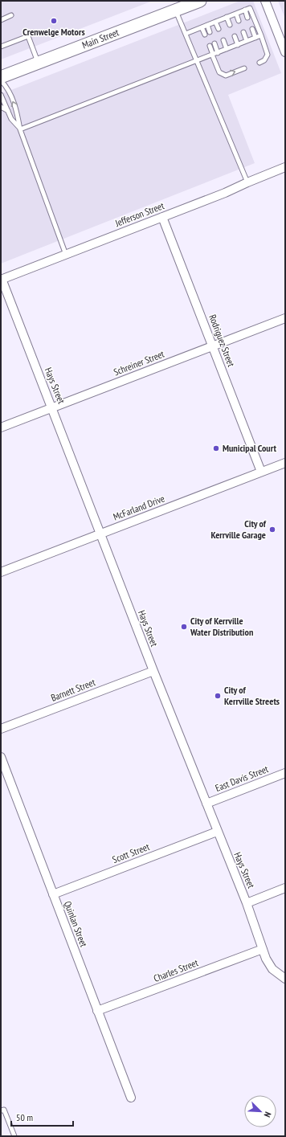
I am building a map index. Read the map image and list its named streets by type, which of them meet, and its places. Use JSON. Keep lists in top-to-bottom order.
{
  "streets": {
    "main road": ["Main Street"],
    "street": [
      "Jefferson Street",
      "Rodriguez Street",
      "Schreiner Street",
      "Hays Street",
      "McFarland Drive",
      "Barnett Street",
      "East Davis Street",
      "Scott Street",
      "Quinlan Street",
      "Charles Street"
    ]
  },
  "crossings": [
    ["Jefferson Street", "Rodriguez Street"],
    ["Jefferson Street", "Hays Street"],
    ["Rodriguez Street", "Schreiner Street"],
    ["Rodriguez Street", "McFarland Drive"],
    ["Schreiner Street", "Hays Street"],
    ["Hays Street", "McFarland Drive"],
    ["Hays Street", "Barnett Street"],
    ["Hays Street", "East Davis Street"],
    ["Hays Street", "Scott Street"],
    ["Hays Street", "Charles Street"],
    ["Scott Street", "Quinlan Street"],
    ["Quinlan Street", "Charles Street"]
  ],
  "places": [
    "Crenwelge Motors",
    "Municipal Court",
    "City of Kerrville Garage",
    "City of Kerrville Water Distribution",
    "City of Kerrville Streets"
  ],
  "scale_bar": "50 m",
  "north": "bottom right"
}
